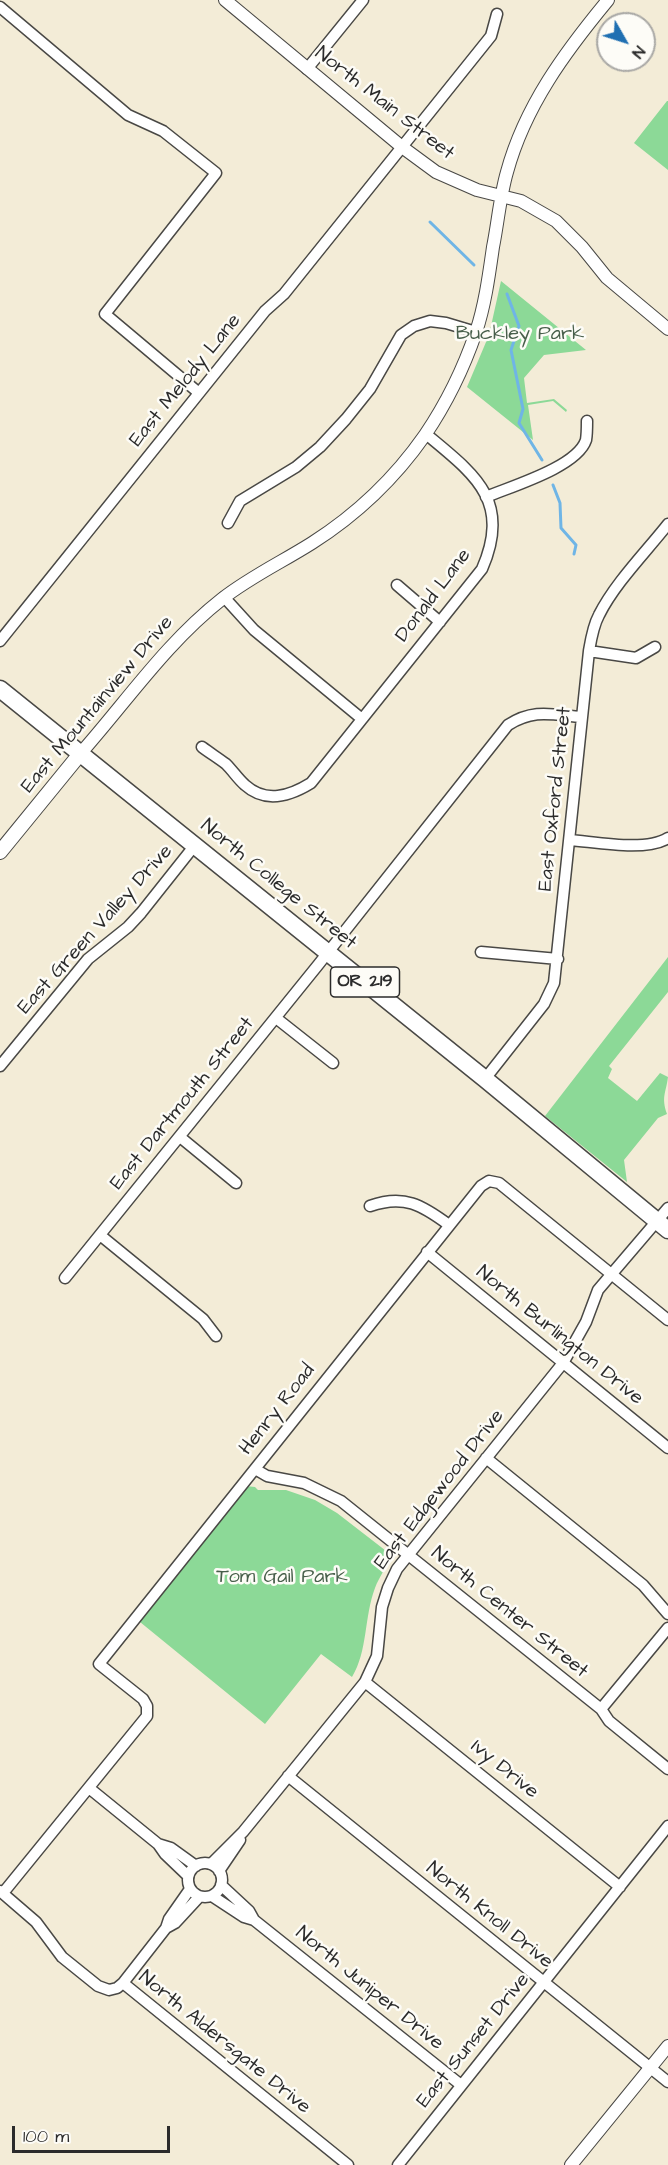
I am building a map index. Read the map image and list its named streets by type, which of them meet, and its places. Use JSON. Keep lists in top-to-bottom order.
{
  "streets": {
    "main road": ["East Mountainview Drive", "North College Street", "OR 219"],
    "street": [
      "North Main Street",
      "East Melody Lane",
      "Donald Lane",
      "East Oxford Street",
      "East Green Valley Drive",
      "East Dartmouth Street",
      "North Burlington Drive",
      "Henry Road",
      "East Edgewood Drive",
      "North Center Street",
      "Ivy Drive",
      "North Knoll Drive",
      "North Juniper Drive",
      "East Sunset Drive",
      "North Aldersgate Drive"
    ]
  },
  "crossings": [
    ["North Main Street", "East Melody Lane"],
    ["North Main Street", "East Mountainview Drive"],
    ["Donald Lane", "East Mountainview Drive"],
    ["East Mountainview Drive", "North College Street"],
    ["East Oxford Street", "North College Street"],
    ["East Oxford Street", "East Dartmouth Street"],
    ["North College Street", "East Green Valley Drive"],
    ["North College Street", "East Dartmouth Street"],
    ["North College Street", "East Edgewood Drive"],
    ["North Burlington Drive", "Henry Road"],
    ["North Burlington Drive", "East Edgewood Drive"],
    ["Henry Road", "East Edgewood Drive"],
    ["Henry Road", "North Center Street"],
    ["East Edgewood Drive", "North Center Street"],
    ["East Edgewood Drive", "Ivy Drive"],
    ["East Edgewood Drive", "North Knoll Drive"],
    ["East Edgewood Drive", "North Juniper Drive"],
    ["Ivy Drive", "East Sunset Drive"],
    ["North Knoll Drive", "East Sunset Drive"],
    ["North Juniper Drive", "East Sunset Drive"]
  ],
  "parks": ["Buckley Park", "Tom Gail Park"],
  "scale_bar": "100 m",
  "north": "bottom right"
}
